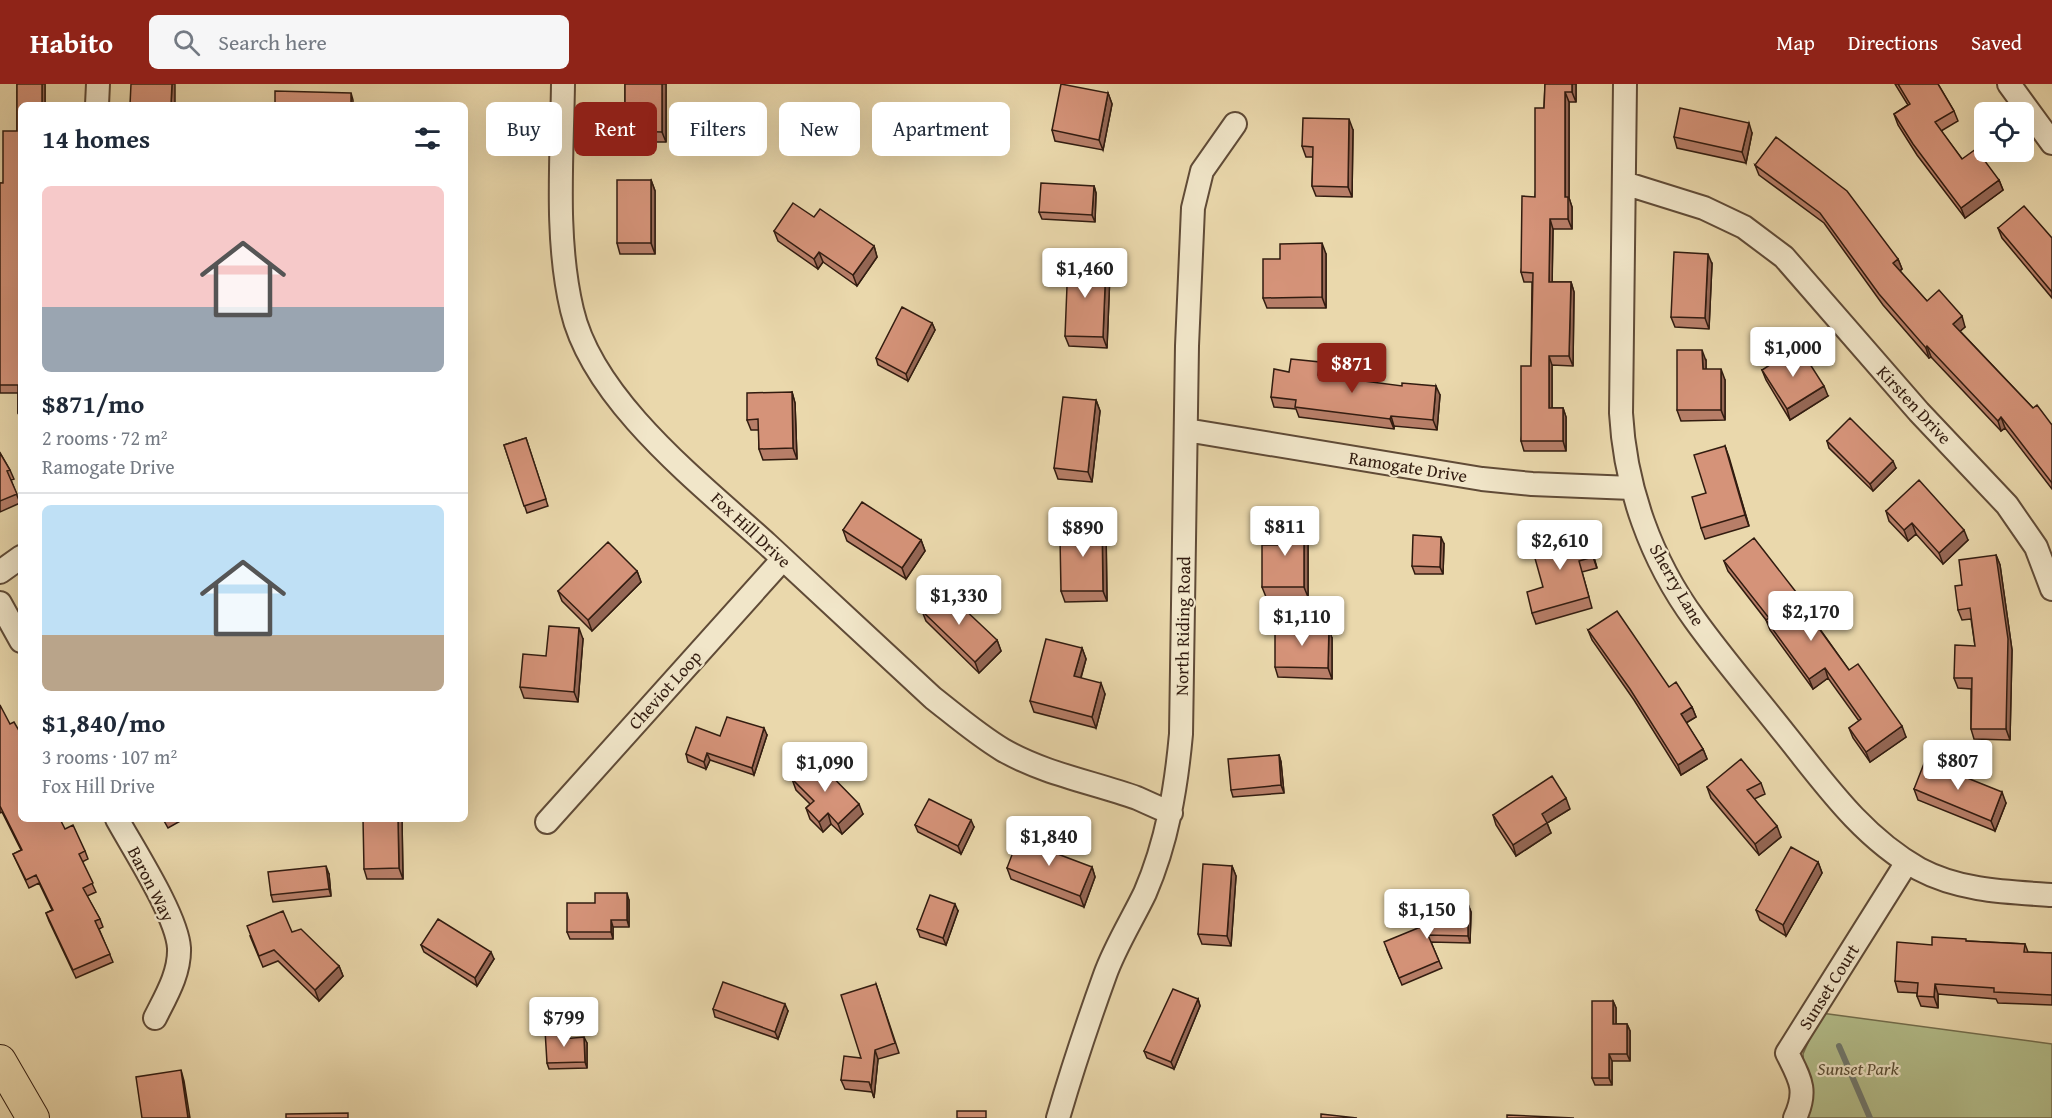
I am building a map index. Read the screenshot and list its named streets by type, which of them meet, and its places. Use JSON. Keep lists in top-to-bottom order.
{
  "streets": {
    "street": [
      "Kirsten Drive",
      "Ramogate Drive",
      "Fox Hill Drive",
      "Sherry Lane",
      "North Riding Road",
      "Cheviot Loop",
      "Baron Way",
      "Sunset Court"
    ]
  },
  "crossings": [
    ["Kirsten Drive", "Sherry Lane"],
    ["Ramogate Drive", "Sherry Lane"],
    ["Ramogate Drive", "North Riding Road"],
    ["Fox Hill Drive", "North Riding Road"],
    ["Fox Hill Drive", "Cheviot Loop"],
    ["Sherry Lane", "Sunset Court"]
  ],
  "parks": ["Sunset Park"],
  "page": {
    "header": "Habito",
    "search": "Search here",
    "nav": ["Map", "Directions", "Saved"],
    "chip": [
      "Buy",
      "Rent",
      "Filters",
      "New",
      "Apartment"
    ],
    "heading": "14 homes",
    "list": [
      {
        "name": "$871/mo",
        "note": "2 rooms · 72 m² · Ramogate Drive"
      },
      {
        "name": "$1,840/mo",
        "note": "3 rooms · 107 m² · Fox Hill Drive"
      }
    ],
    "price": [
      "$1,460",
      "$1,000",
      "$871",
      "$811",
      "$890",
      "$2,610",
      "$1,330",
      "$2,170",
      "$1,110",
      "$807",
      "$1,090",
      "$1,840",
      "$1,150",
      "$799"
    ]
  }
}
